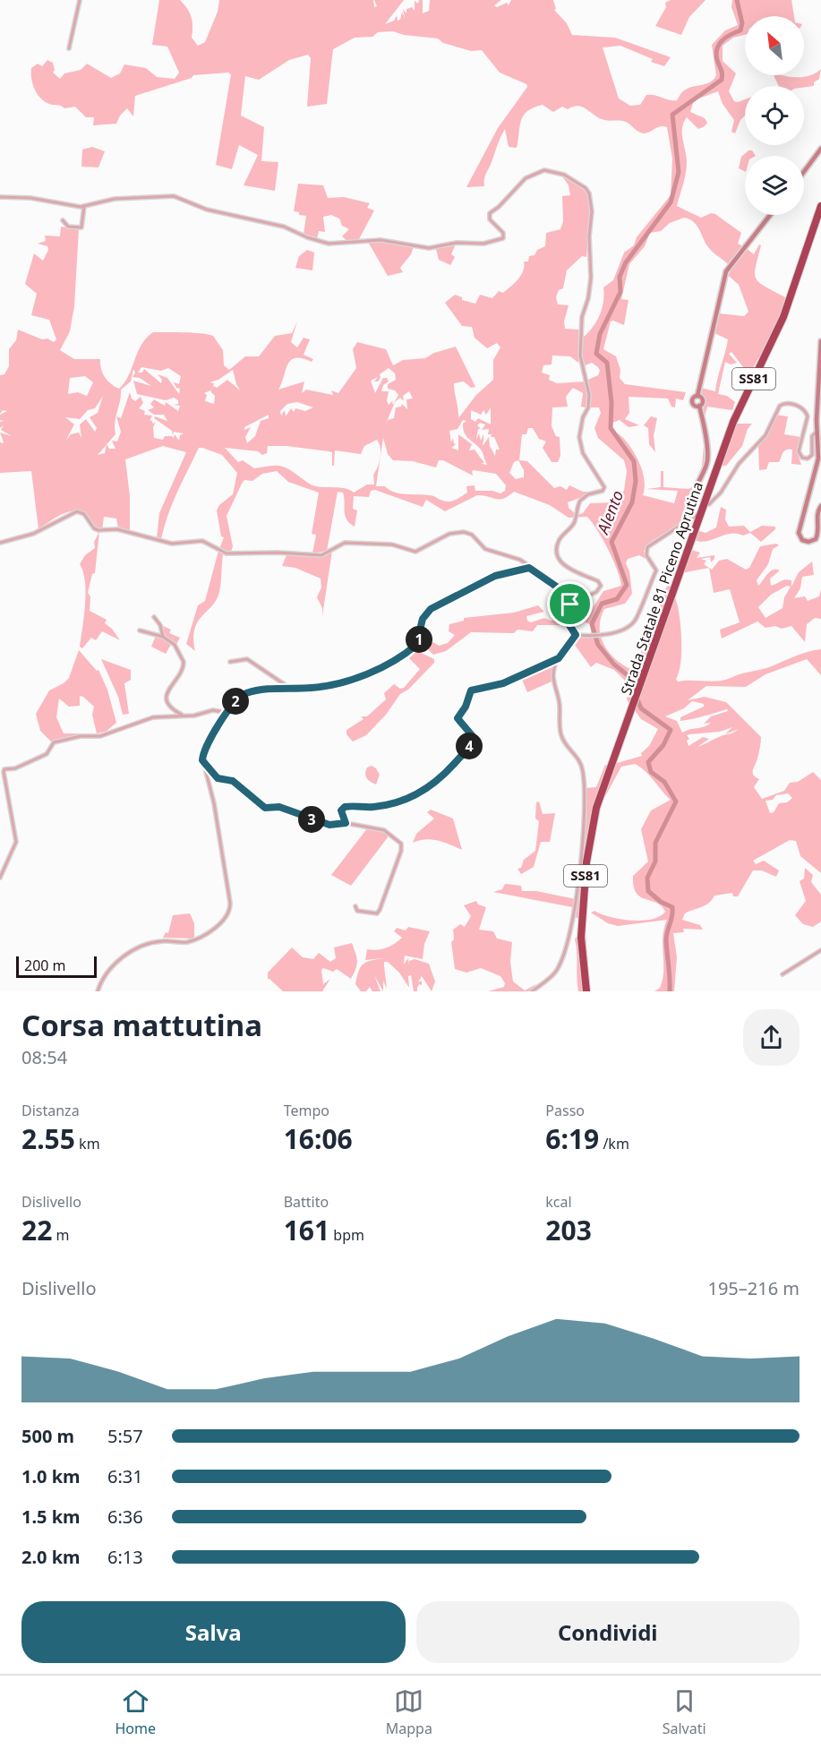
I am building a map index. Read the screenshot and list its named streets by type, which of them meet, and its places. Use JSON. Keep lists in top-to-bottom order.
{
  "streets": {
    "highway": ["SS81", "Strada Statale 81 Piceno Aprutina"]
  },
  "water": ["Alento"],
  "scale_bar": "200 m",
  "north": "top left",
  "page": {
    "pins": [
      "1",
      "2",
      "4",
      "3"
    ],
    "scale": "200 m",
    "heading": ["Corsa mattutina", "08:54"],
    "stats": [
      ["Distanza", "2.55 km"],
      ["Tempo", "16:06"],
      ["Passo", "6:19 /km"],
      ["Dislivello", "22 m"],
      ["Battito", "161 bpm"],
      ["kcal", "203"]
    ],
    "chart": ["Dislivello", "195–216 m"],
    "list": [
      {
        "name": "500 m",
        "note": "5:57"
      },
      {
        "name": "1.0 km",
        "note": "6:31"
      },
      {
        "name": "1.5 km",
        "note": "6:36"
      },
      {
        "name": "2.0 km",
        "note": "6:13"
      }
    ],
    "buttons": ["Salva", "Condividi"],
    "tabs": ["Home", "Mappa", "Salvati"]
  }
}
